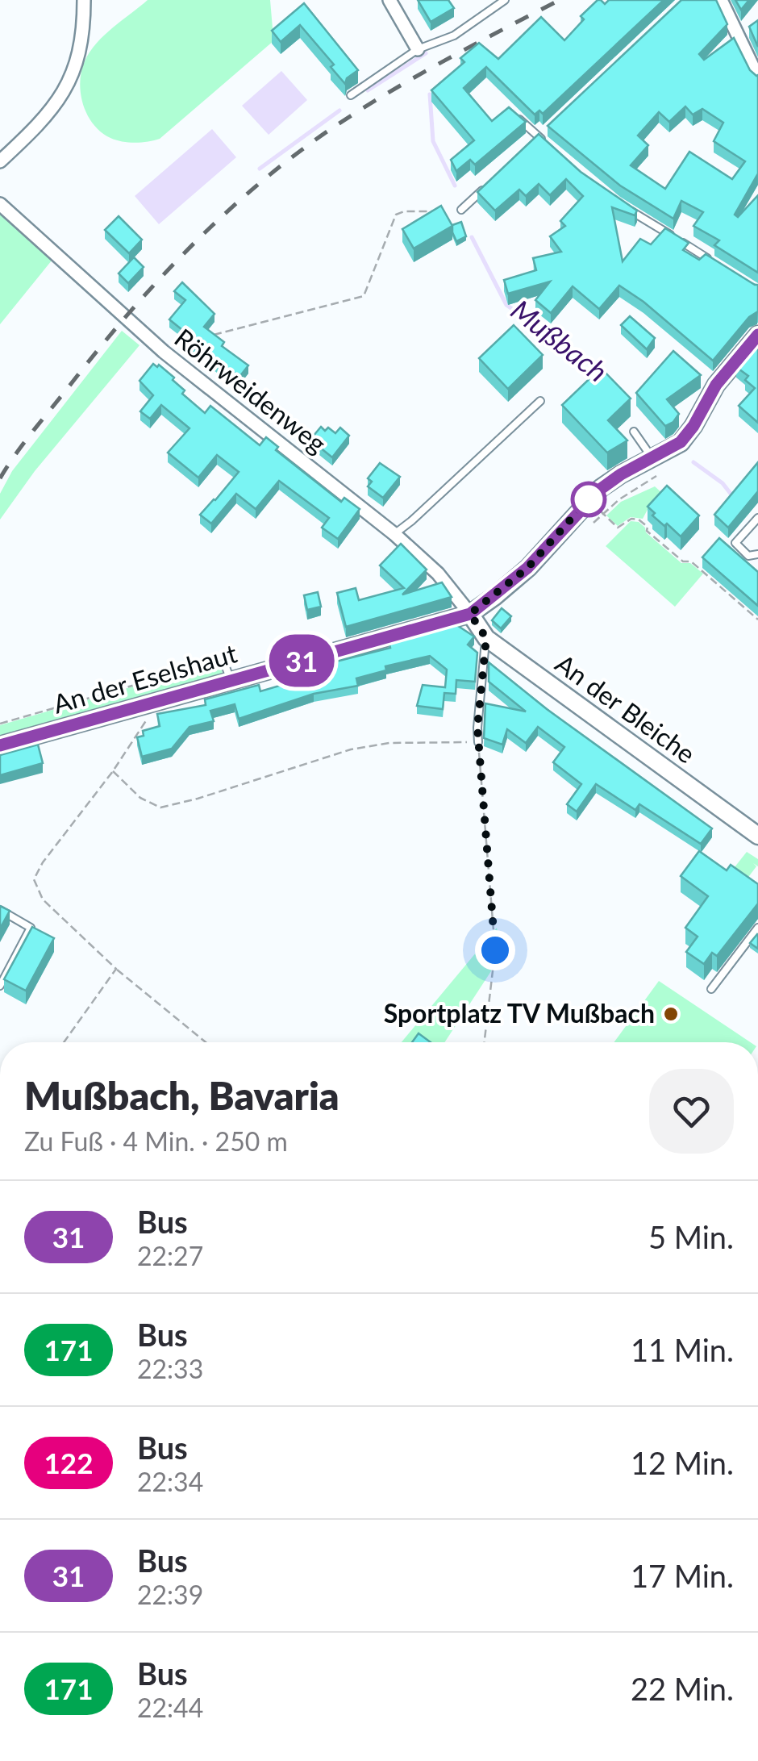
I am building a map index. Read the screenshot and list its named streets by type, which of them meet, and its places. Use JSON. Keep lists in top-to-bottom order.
{
  "streets": {
    "main road": ["An der Eselshaut", "An der Bleiche"],
    "street": ["Röhrweidenweg"]
  },
  "crossings": [
    ["Röhrweidenweg", "An der Eselshaut"],
    ["Röhrweidenweg", "An der Bleiche"],
    ["An der Eselshaut", "An der Bleiche"]
  ],
  "water": ["Mußbach"],
  "places": ["Sportplatz TV Mußbach"],
  "lines": ["bus line 31"],
  "page": {
    "on_map": "31",
    "heading": ["Mußbach, Bavaria", "Zu Fuß · 4 Min. · 250 m"],
    "list": [
      {
        "mark": "31",
        "name": "Bus",
        "note": "22:27",
        "value": "5 Min."
      },
      {
        "mark": "171",
        "name": "Bus",
        "note": "22:33",
        "value": "11 Min."
      },
      {
        "mark": "122",
        "name": "Bus",
        "note": "22:34",
        "value": "12 Min."
      },
      {
        "mark": "31",
        "name": "Bus",
        "note": "22:39",
        "value": "17 Min."
      },
      {
        "mark": "171",
        "name": "Bus",
        "note": "22:44",
        "value": "22 Min."
      }
    ]
  }
}
